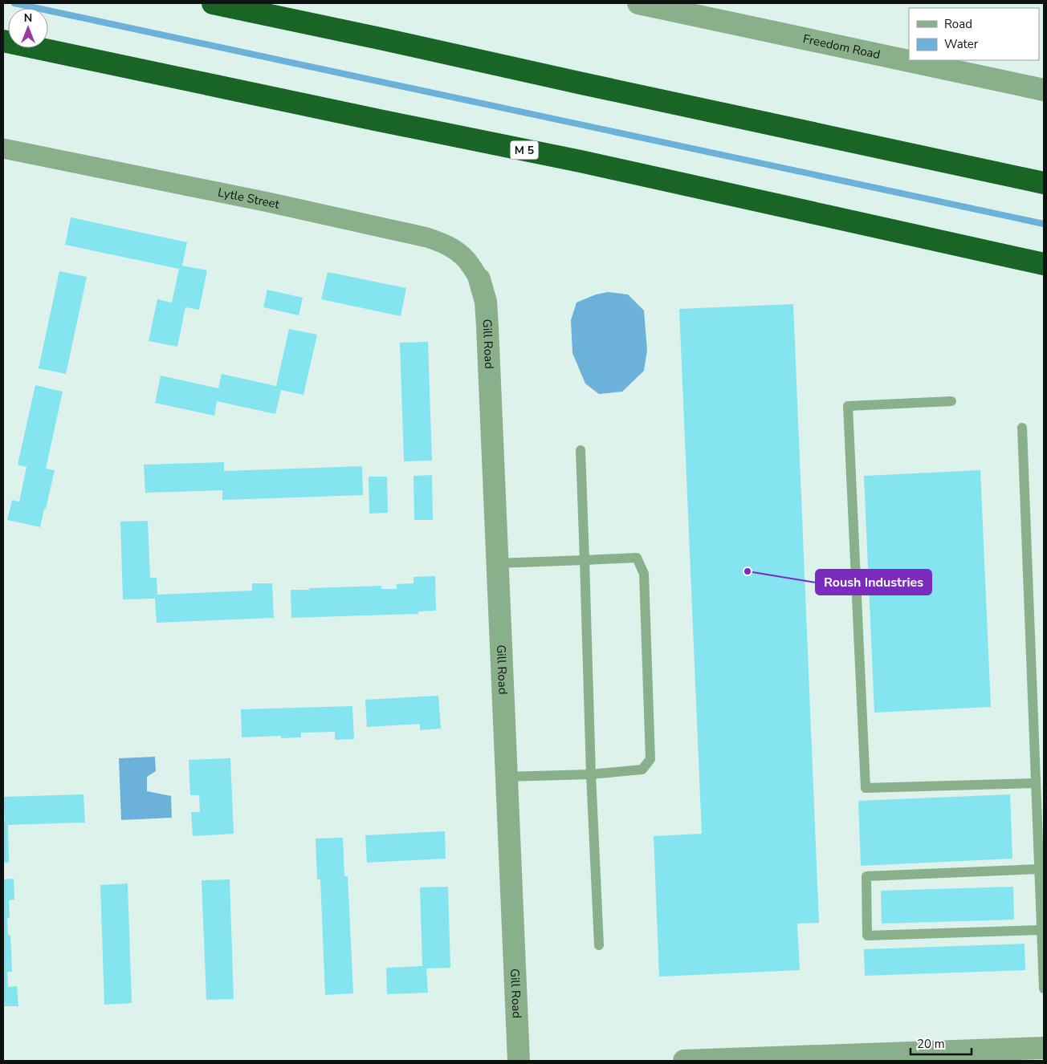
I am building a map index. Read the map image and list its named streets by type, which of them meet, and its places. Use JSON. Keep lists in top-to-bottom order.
{
  "streets": {
    "highway": ["M 5"],
    "street": ["Freedom Road", "Lytle Street", "Gill Road"]
  },
  "crossings": [
    ["Lytle Street", "Gill Road"]
  ],
  "places": ["Roush Industries"],
  "legend": ["Road", "Water"],
  "scale_bar": "20 m",
  "north": "top"
}
